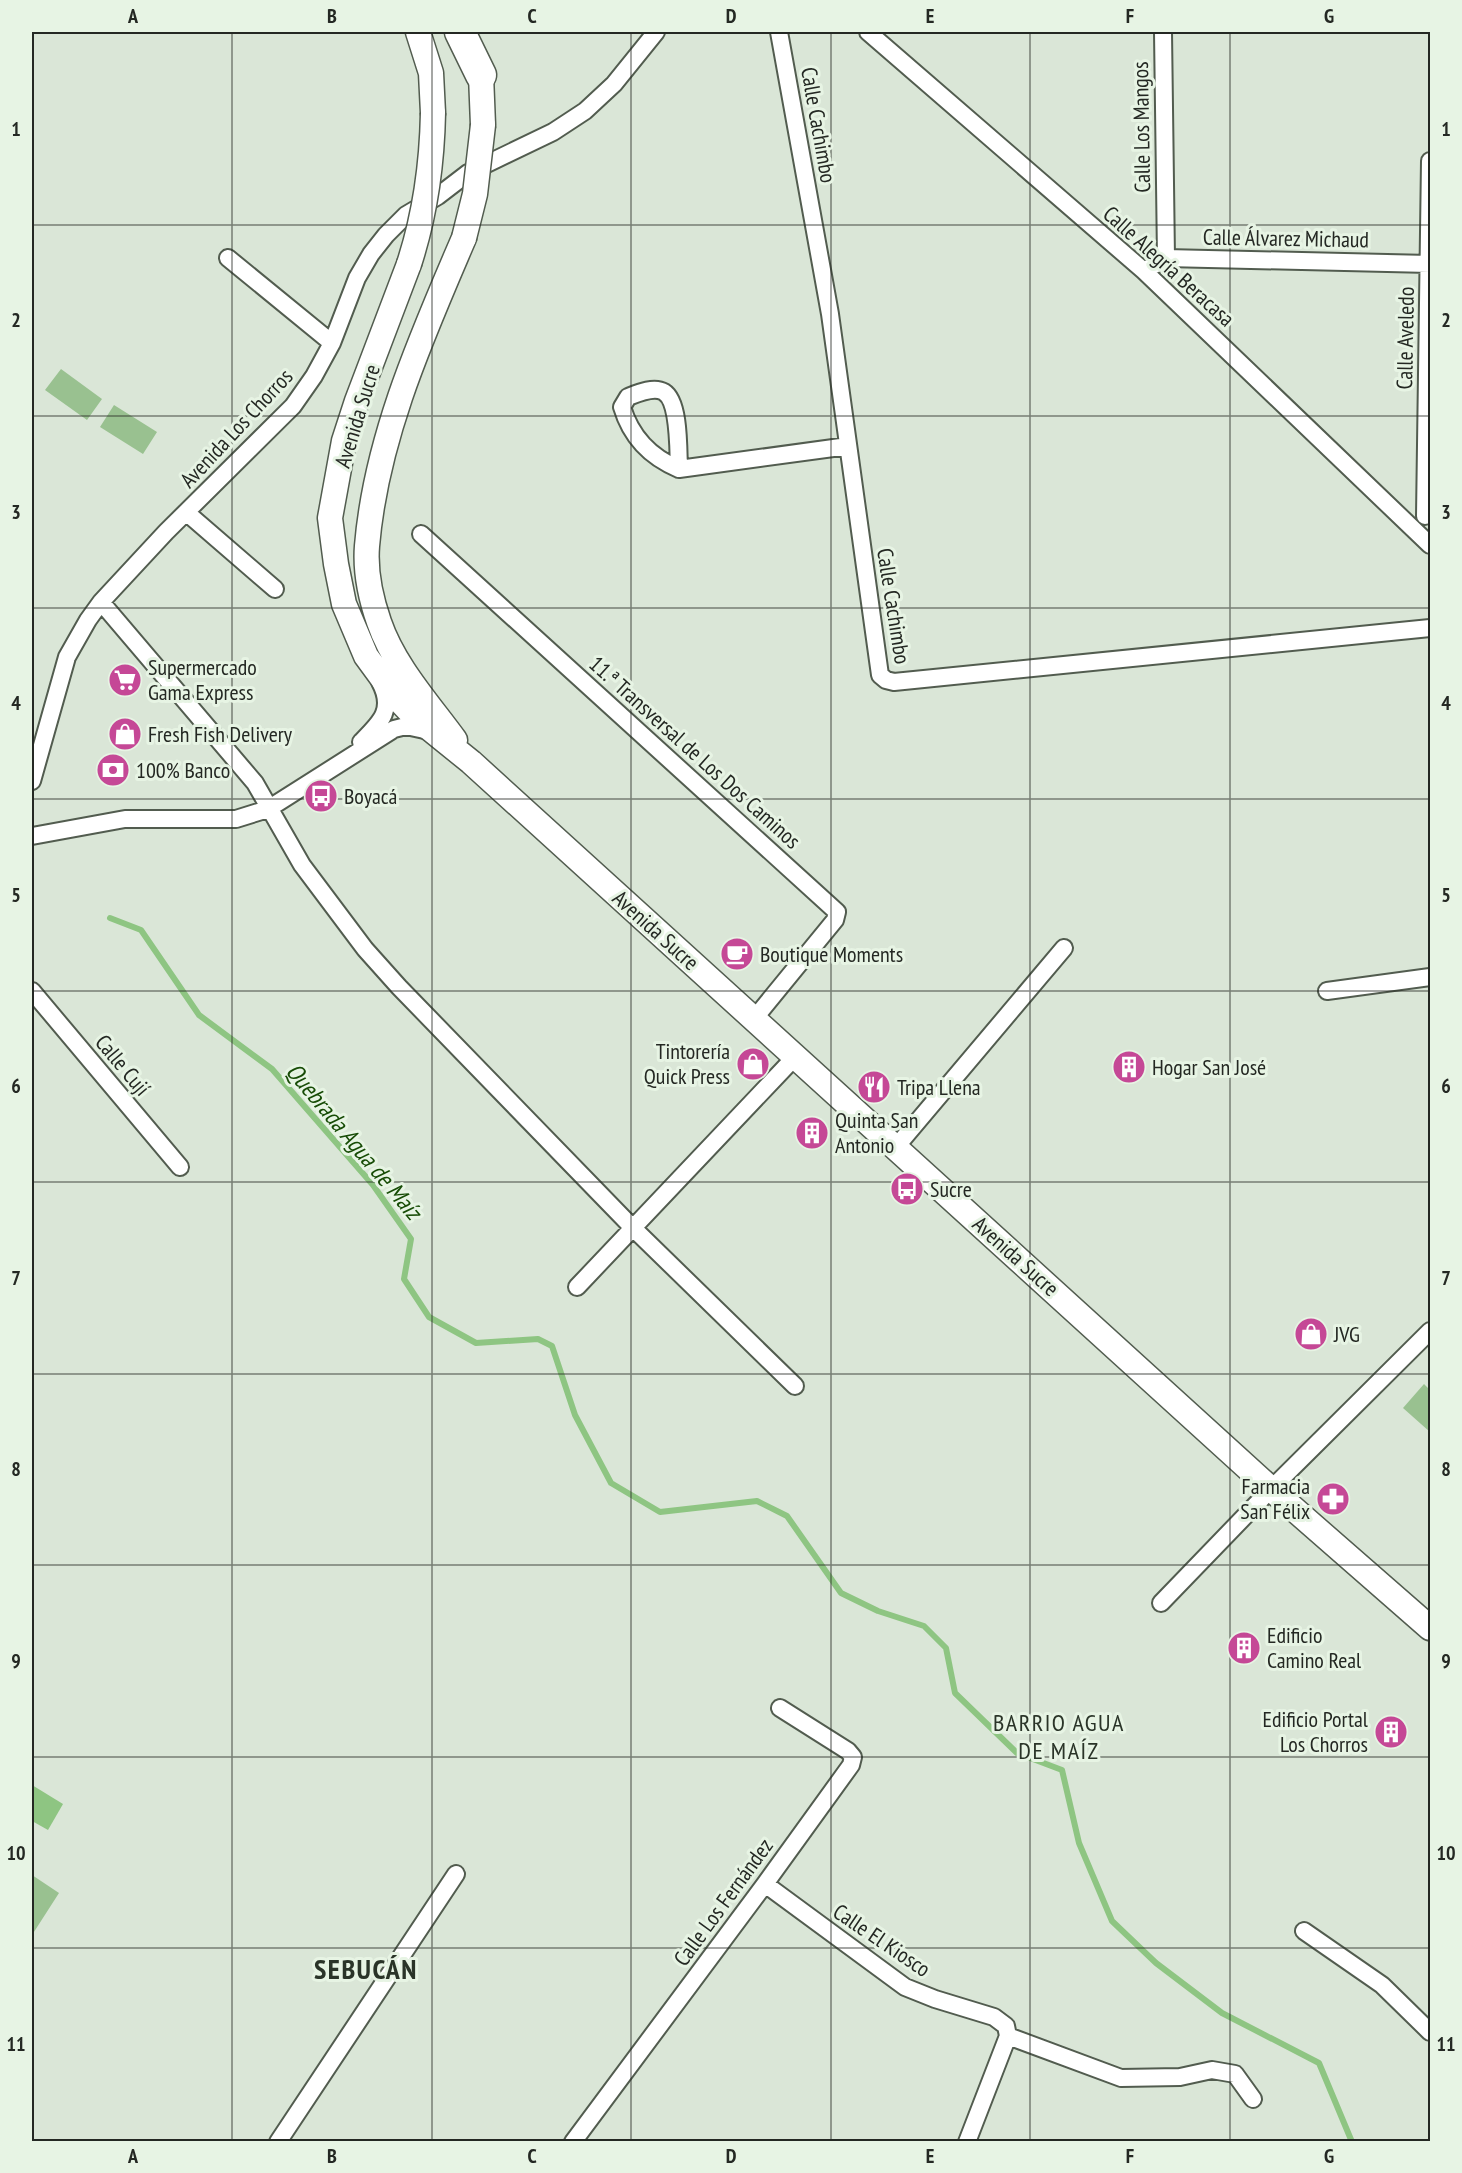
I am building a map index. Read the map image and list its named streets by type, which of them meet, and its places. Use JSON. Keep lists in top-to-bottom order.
{
  "streets": {
    "main road": ["Avenida Sucre"],
    "street": [
      "Calle Cachimbo",
      "Calle Los Mangos",
      "Calle Álvarez Michaud",
      "Calle Alegría Beracasa",
      "Calle Aveledo",
      "Avenida Los Chorros",
      "11.ª Transversal de Los Dos Caminos",
      "Calle Cují",
      "Calle Los Fernández",
      "Calle El Kiosco"
    ]
  },
  "crossings": [
    ["Calle Los Mangos", "Calle Álvarez Michaud"],
    ["Calle Álvarez Michaud", "Calle Aveledo"],
    ["Avenida Sucre", "11.ª Transversal de Los Dos Caminos"],
    ["Calle Los Fernández", "Calle El Kiosco"]
  ],
  "districts": ["BARRIO AGUA DE MAÍZ", "SEBUCÁN"],
  "water": ["Quebrada Agua de Maíz"],
  "places": {
    "supermarket": ["Supermercado Gama Express"],
    "shop": ["Fresh Fish Delivery", "Tintorería Quick Press", "JVG"],
    "bank": ["100% Banco"],
    "bus stop": ["Boyacá", "Sucre"],
    "cafe": ["Boutique Moments"],
    "building": [
      "Hogar San José",
      "Quinta San Antonio",
      "Edificio Camino Real",
      "Edificio Portal Los Chorros"
    ],
    "restaurant": ["Tripa Llena"],
    "pharmacy": ["Farmacia San Félix"]
  },
  "grid": {
    "columns": [
      "A",
      "B",
      "C",
      "D",
      "E",
      "F",
      "G"
    ],
    "rows": [
      "1",
      "2",
      "3",
      "4",
      "5",
      "6",
      "7",
      "8",
      "9",
      "10",
      "11"
    ]
  }
}
